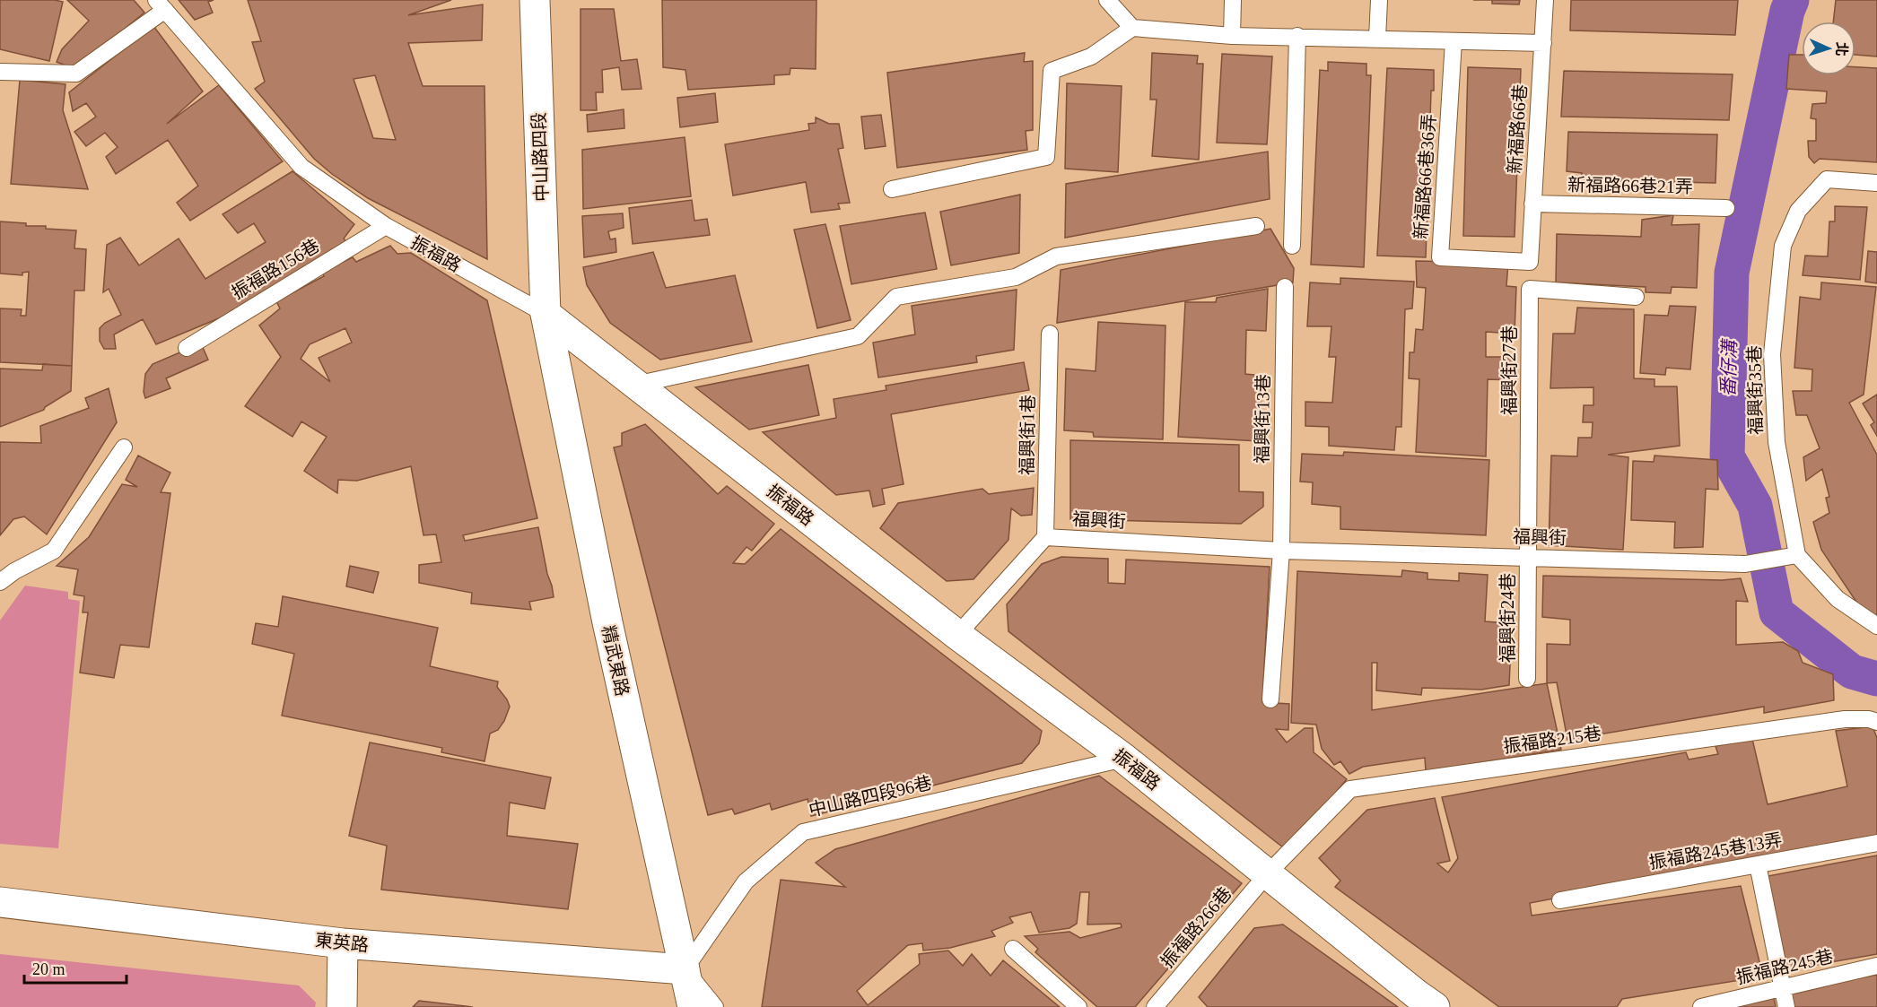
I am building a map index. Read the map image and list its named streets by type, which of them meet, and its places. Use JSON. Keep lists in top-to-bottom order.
{
  "streets": {
    "street": [
      "中山路四段",
      "振福路",
      "精武東路",
      "東英路"
    ],
    "lane": [
      "新福路66巷",
      "新福路66巷36弄",
      "新福路66巷21弄",
      "振福路156巷",
      "福興街27巷",
      "福興街35巷",
      "福興街13巷",
      "福興街1巷",
      "福興街",
      "福興街24巷",
      "振福路215巷",
      "中山路四段96巷",
      "振福路245巷13弄",
      "振福路266巷",
      "振福路245巷"
    ]
  },
  "crossings": [
    ["新福路66巷", "新福路66巷36弄"],
    ["新福路66巷", "新福路66巷21弄"],
    ["中山路四段", "振福路"],
    ["中山路四段", "精武東路"],
    ["振福路", "振福路156巷"],
    ["振福路", "精武東路"],
    ["振福路", "振福路215巷"],
    ["振福路", "中山路四段96巷"],
    ["振福路", "振福路266巷"],
    ["福興街27巷", "福興街"],
    ["福興街27巷", "福興街24巷"],
    ["福興街35巷", "福興街"],
    ["福興街13巷", "福興街"],
    ["福興街1巷", "福興街"],
    ["福興街", "福興街24巷"],
    ["精武東路", "中山路四段96巷"],
    ["精武東路", "東英路"],
    ["振福路215巷", "振福路266巷"],
    ["中山路四段96巷", "東英路"]
  ],
  "water": ["番仔溝"],
  "scale_bar": "20 m",
  "north": "right"
}
